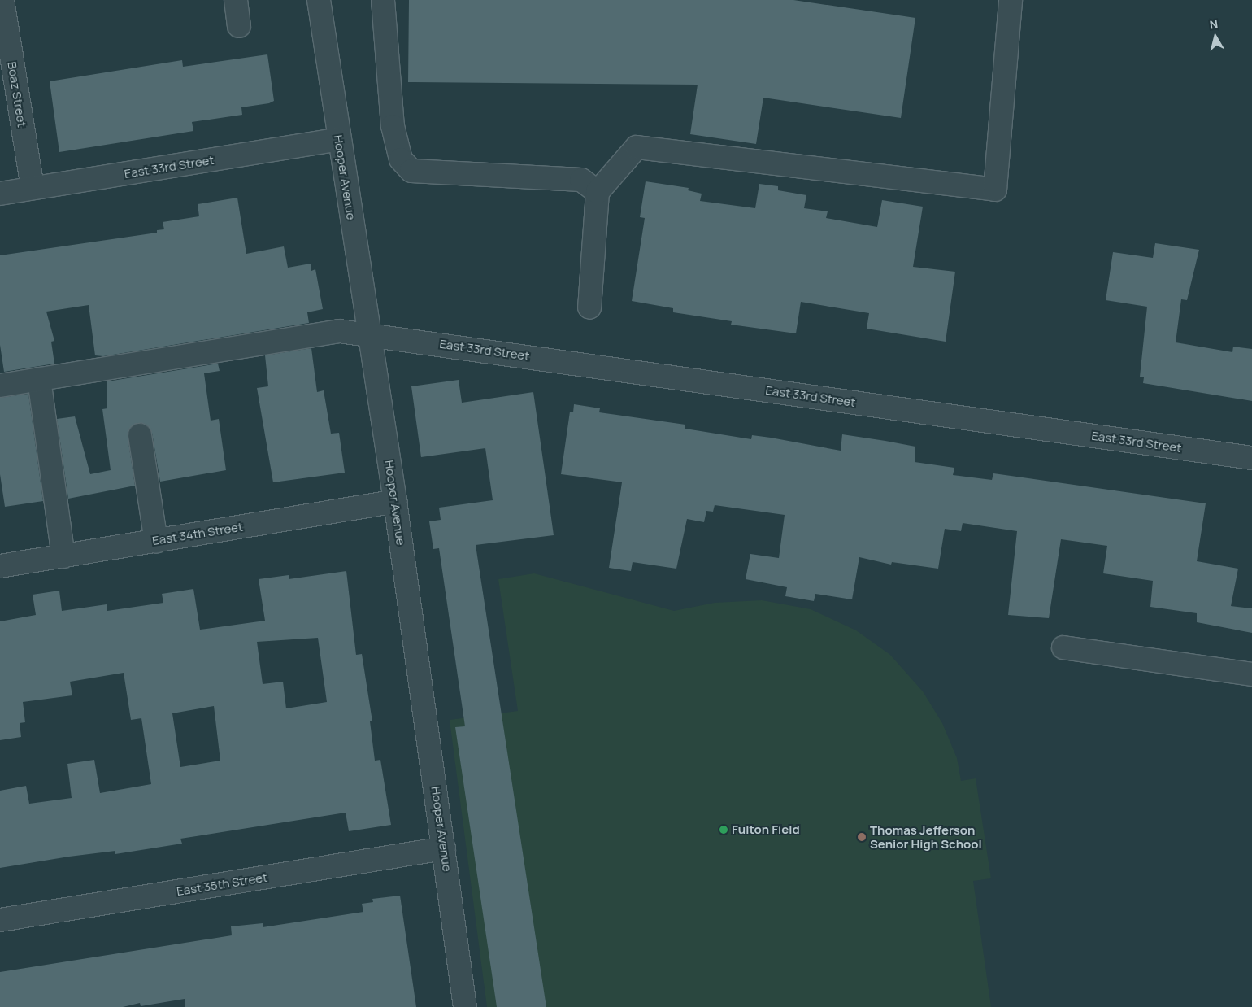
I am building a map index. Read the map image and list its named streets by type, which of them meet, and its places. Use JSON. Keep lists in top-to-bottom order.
{
  "streets": {
    "street": [
      "Boaz Street",
      "East 33rd Street",
      "Hooper Avenue",
      "East 34th Street",
      "East 35th Street"
    ]
  },
  "crossings": [
    ["Boaz Street", "East 33rd Street"],
    ["East 33rd Street", "Hooper Avenue"],
    ["Hooper Avenue", "East 34th Street"],
    ["Hooper Avenue", "East 35th Street"]
  ],
  "places": ["Fulton Field", "Thomas Jefferson Senior High School"],
  "north": "top"
}
